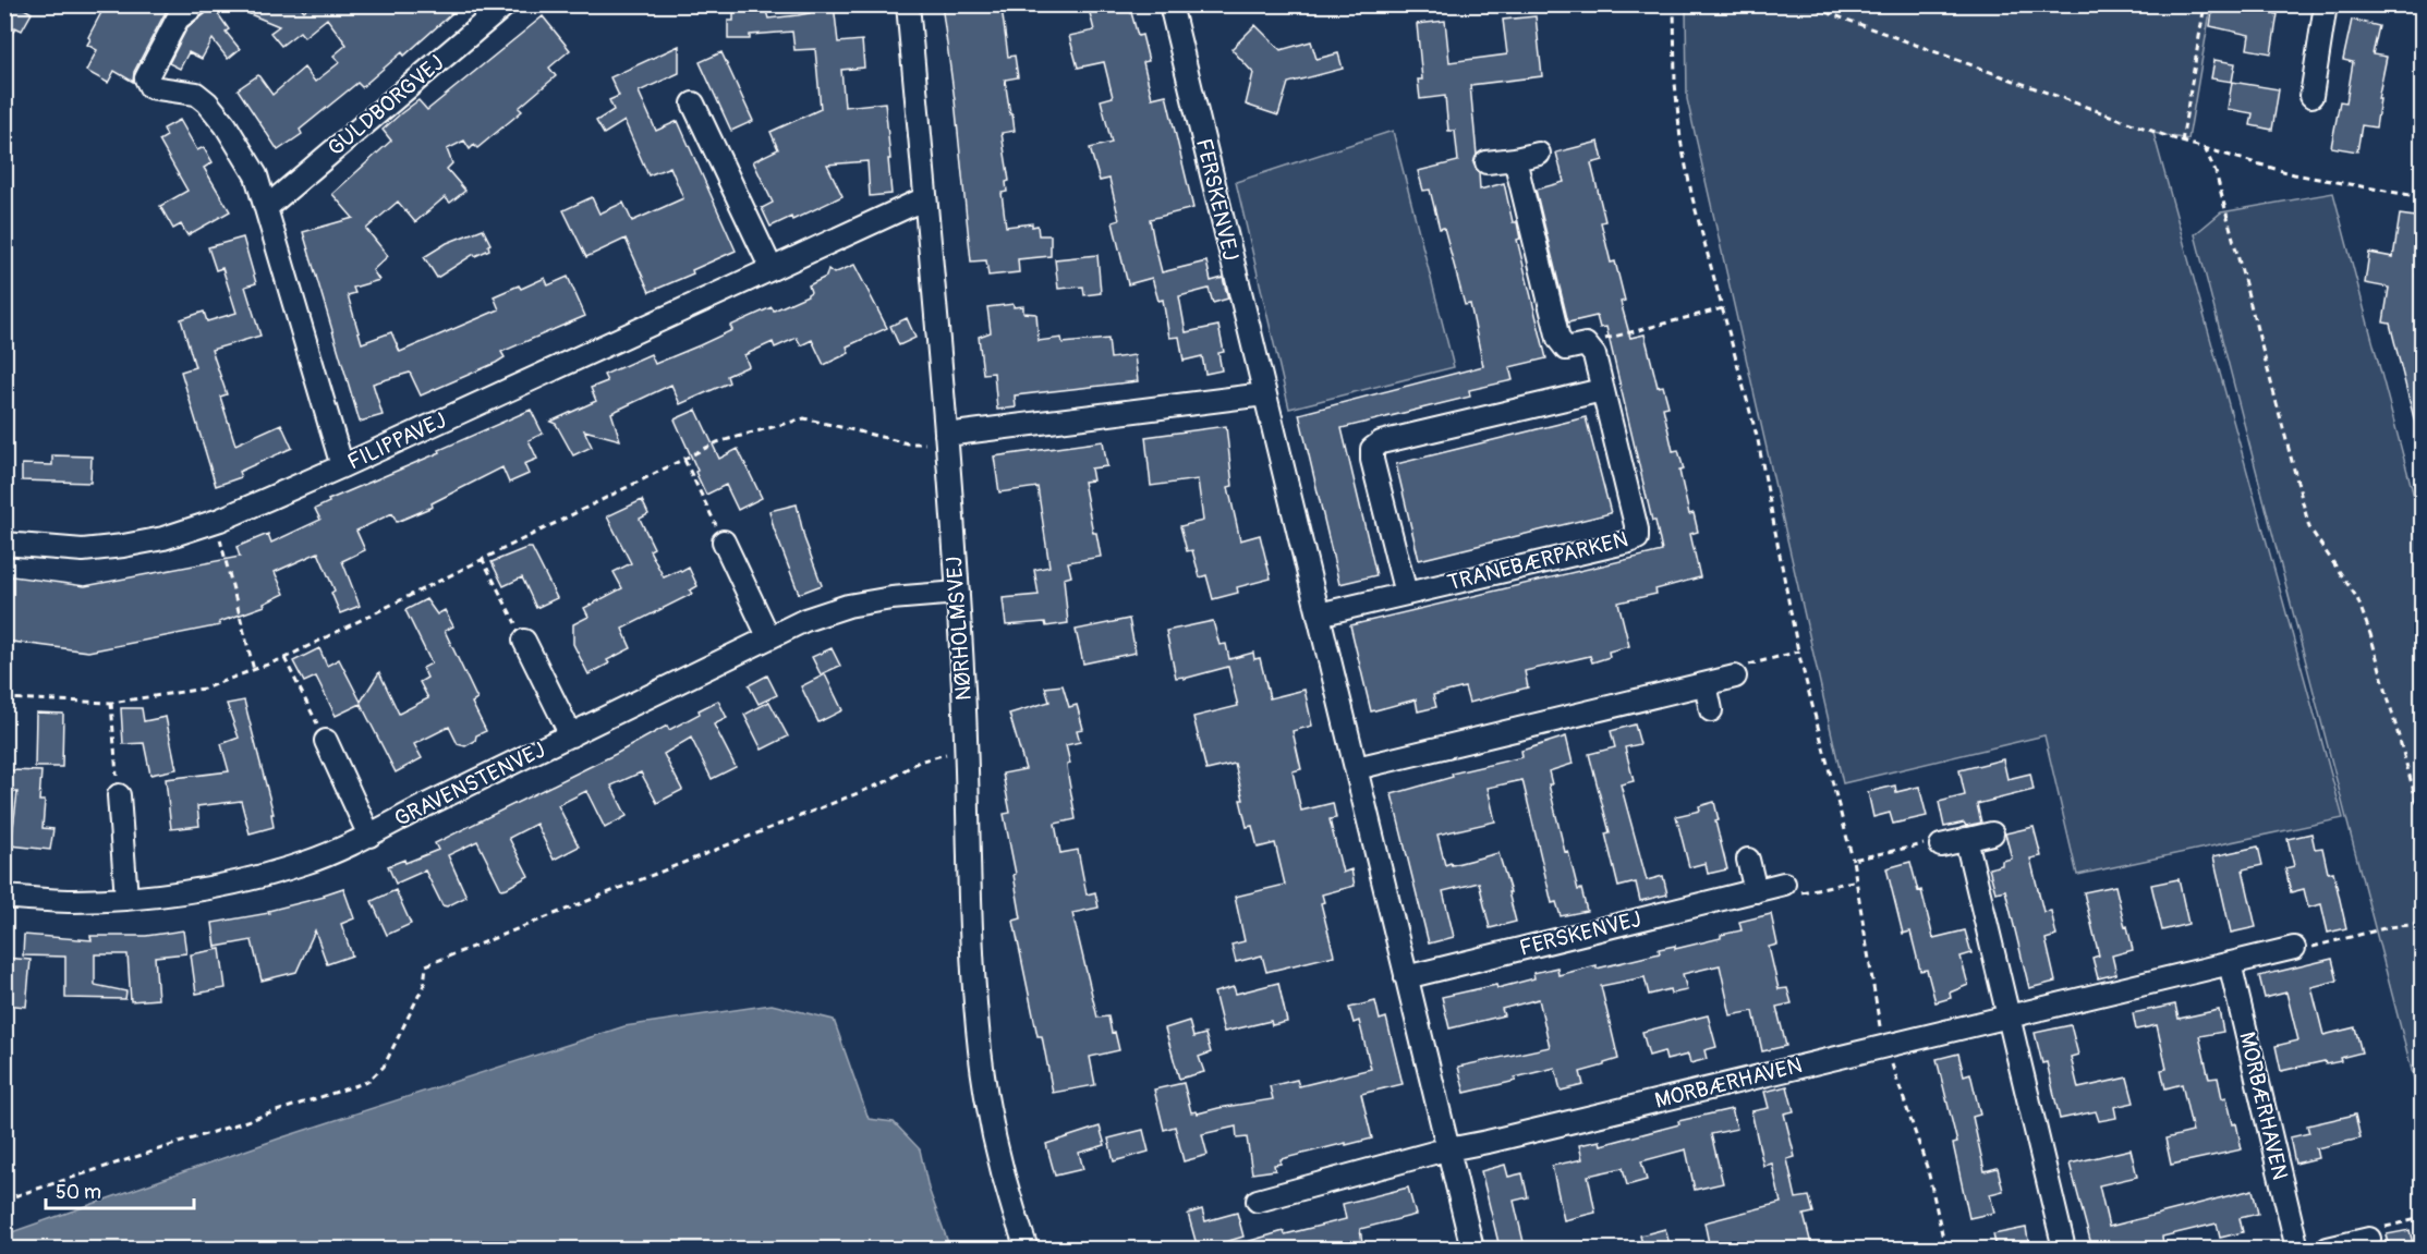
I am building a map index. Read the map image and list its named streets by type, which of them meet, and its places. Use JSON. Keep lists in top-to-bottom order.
{
  "streets": {
    "street": [
      "GULDBORGVEJ",
      "FERSKENVEJ",
      "FILIPPAVEJ",
      "TRANEBÆRPARKEN",
      "NØRHOLMSVEJ",
      "GRAVENSTENVEJ",
      "MORBÆRHAVEN"
    ]
  },
  "crossings": [
    ["FERSKENVEJ", "TRANEBÆRPARKEN"],
    ["FERSKENVEJ", "MORBÆRHAVEN"],
    ["FILIPPAVEJ", "NØRHOLMSVEJ"],
    ["NØRHOLMSVEJ", "GRAVENSTENVEJ"]
  ],
  "scale_bar": "50 m"
}
